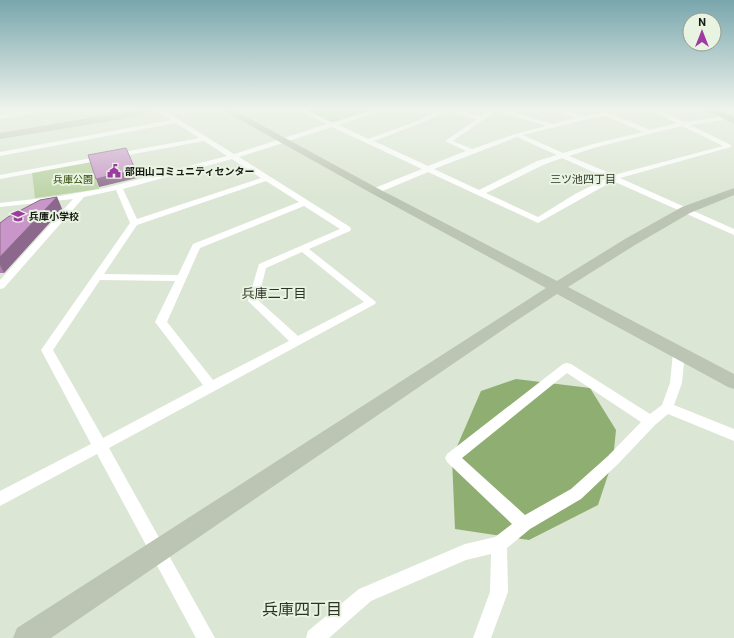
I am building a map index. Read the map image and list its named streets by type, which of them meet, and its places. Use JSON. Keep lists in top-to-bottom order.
{
  "districts": ["三ツ池四丁目", "兵庫二丁目", "兵庫四丁目"],
  "parks": ["兵庫公園"],
  "places": {
    "public building": ["部田山コミュニティセンター"],
    "school or university": ["兵庫小学校"]
  },
  "north": "top"
}
